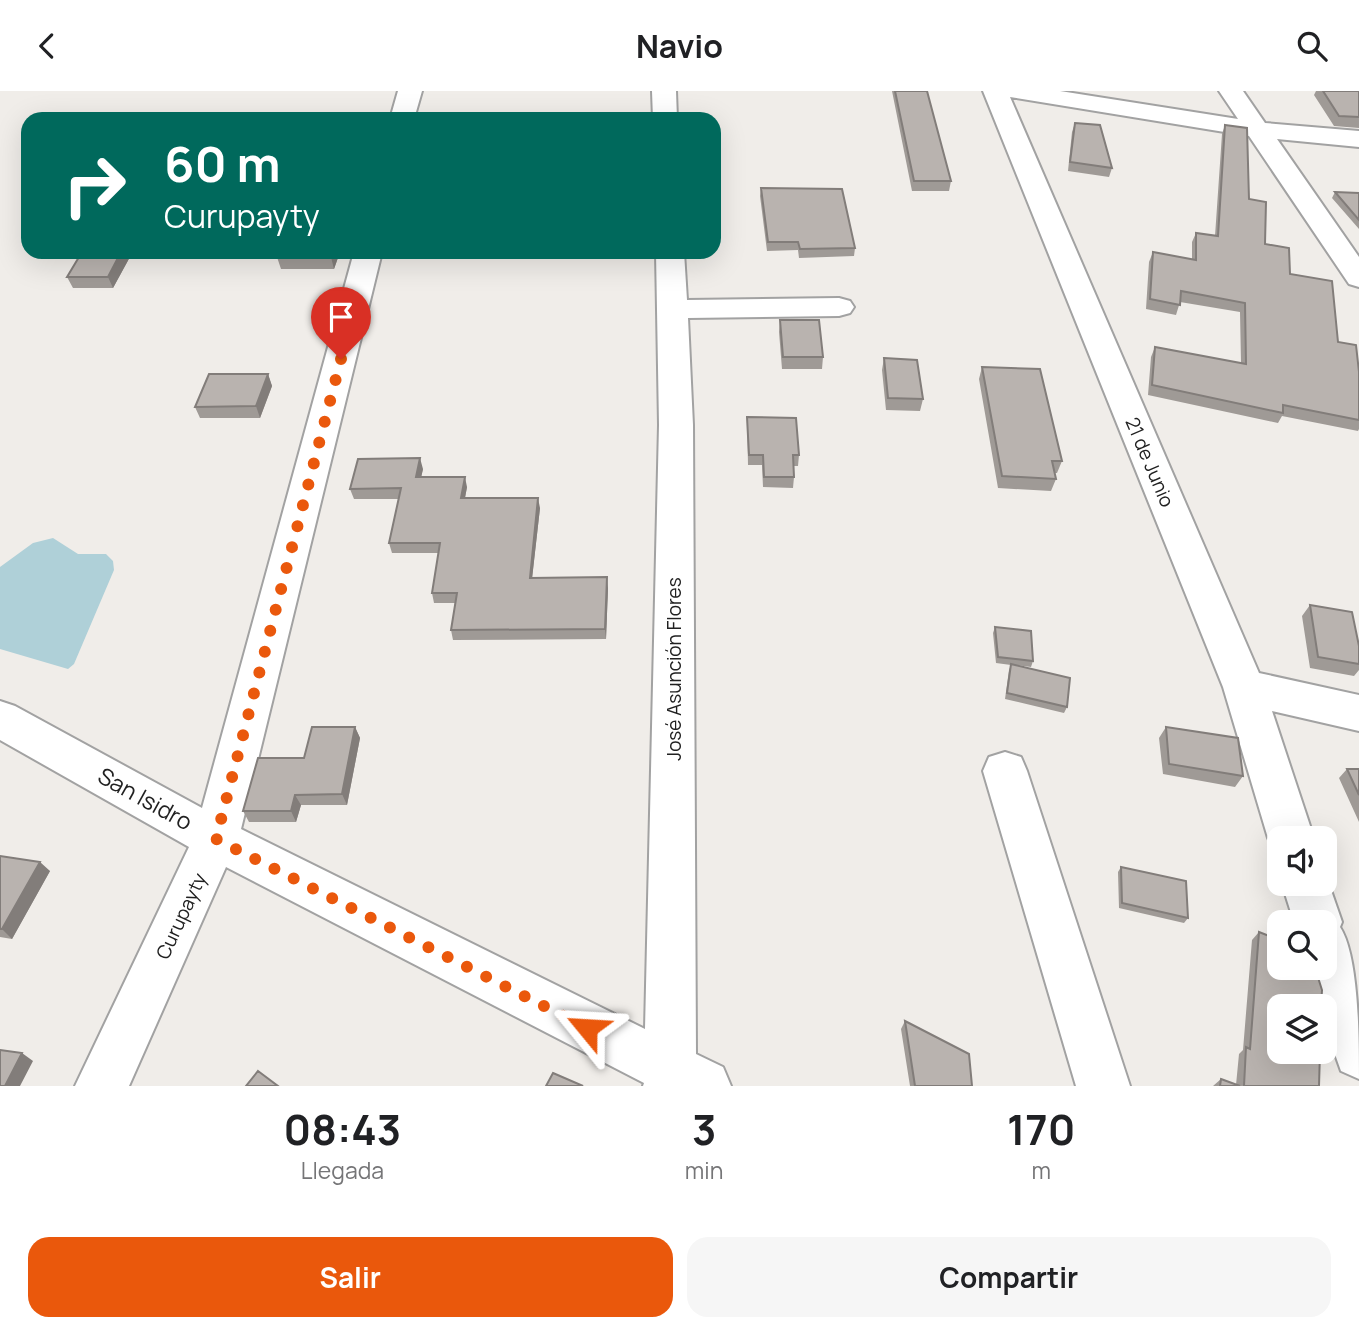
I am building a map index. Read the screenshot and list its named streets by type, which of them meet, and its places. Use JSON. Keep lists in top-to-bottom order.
{
  "streets": {
    "street": [
      "21 de Junio",
      "José Asunción Flores",
      "San Isidro",
      "Curupayty"
    ]
  },
  "crossings": [
    ["José Asunción Flores", "San Isidro"],
    ["San Isidro", "Curupayty"]
  ],
  "page": {
    "header": "Navio",
    "turn": ["60 m", "Curupayty"],
    "eta": [
      "08:43",
      "Llegada",
      "3",
      "min",
      "170",
      "m"
    ],
    "buttons": ["Salir", "Compartir"]
  }
}
